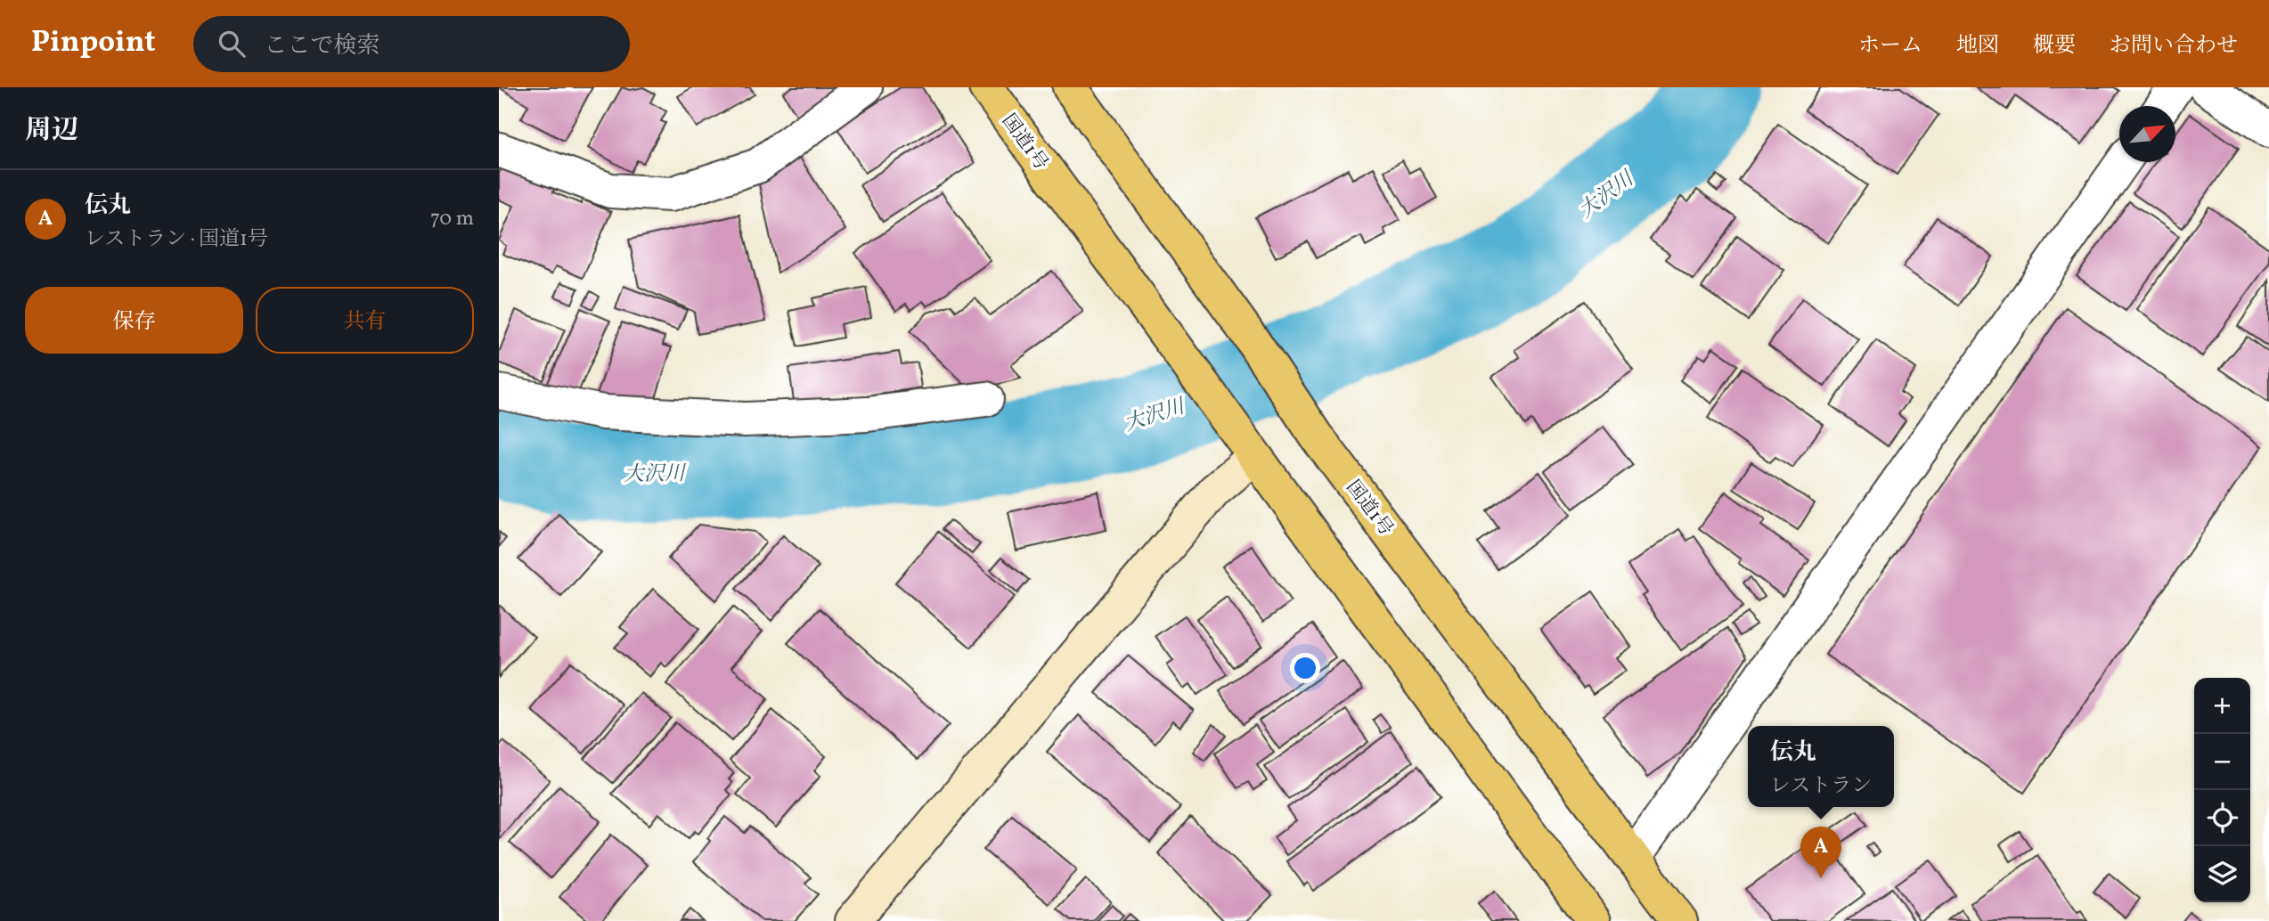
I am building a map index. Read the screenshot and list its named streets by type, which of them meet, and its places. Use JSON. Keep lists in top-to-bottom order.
{
  "streets": {
    "highway": ["国道1号"]
  },
  "water": ["大沢川"],
  "north": "top right",
  "page": {
    "header": "Pinpoint",
    "search": "ここで検索",
    "nav": [
      "ホーム",
      "地図",
      "概要",
      "お問い合わせ"
    ],
    "heading": "周辺",
    "list": [
      {
        "mark": "A",
        "name": "伝丸",
        "note": "レストラン · 国道1号",
        "value": "70 m"
      }
    ],
    "buttons": ["保存", "共有"],
    "map_buttons": ["+", "−"],
    "popup": ["伝丸", "レストラン"],
    "pins": "A"
  }
}
